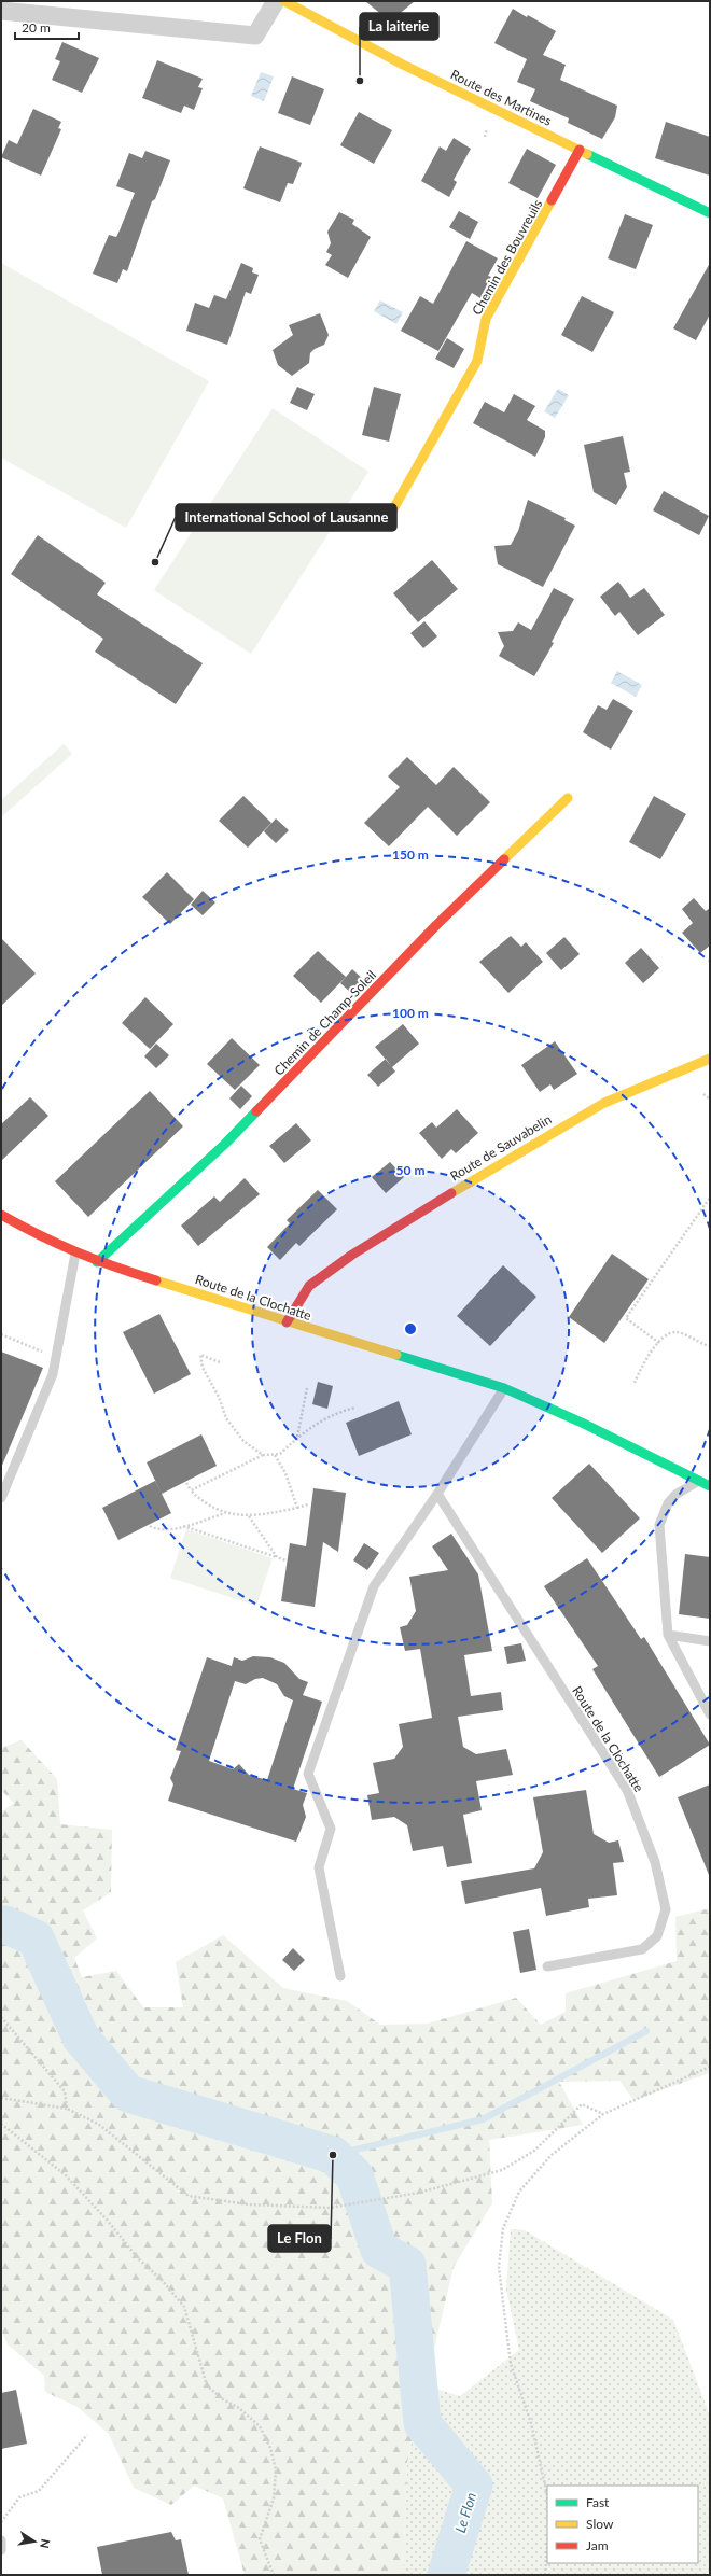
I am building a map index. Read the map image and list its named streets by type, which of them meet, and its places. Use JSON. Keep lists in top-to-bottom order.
{
  "streets": {
    "street": [
      "Route des Martines",
      "Chemin des Bouvreuils",
      "Chemin de Champ-Soleil",
      "Route de Sauvabelin",
      "Route de la Clochatte"
    ]
  },
  "crossings": [
    ["Route des Martines", "Chemin des Bouvreuils"],
    ["Chemin de Champ-Soleil", "Route de la Clochatte"],
    ["Route de Sauvabelin", "Route de la Clochatte"]
  ],
  "water": ["Le Flon"],
  "places": ["La laiterie", "International School of Lausanne", "Le Flon"],
  "legend": ["Fast", "Slow", "Jam"],
  "scale_bar": "20 m",
  "north": "right",
  "rings": ["150 m", "100 m", "50 m"]
}
